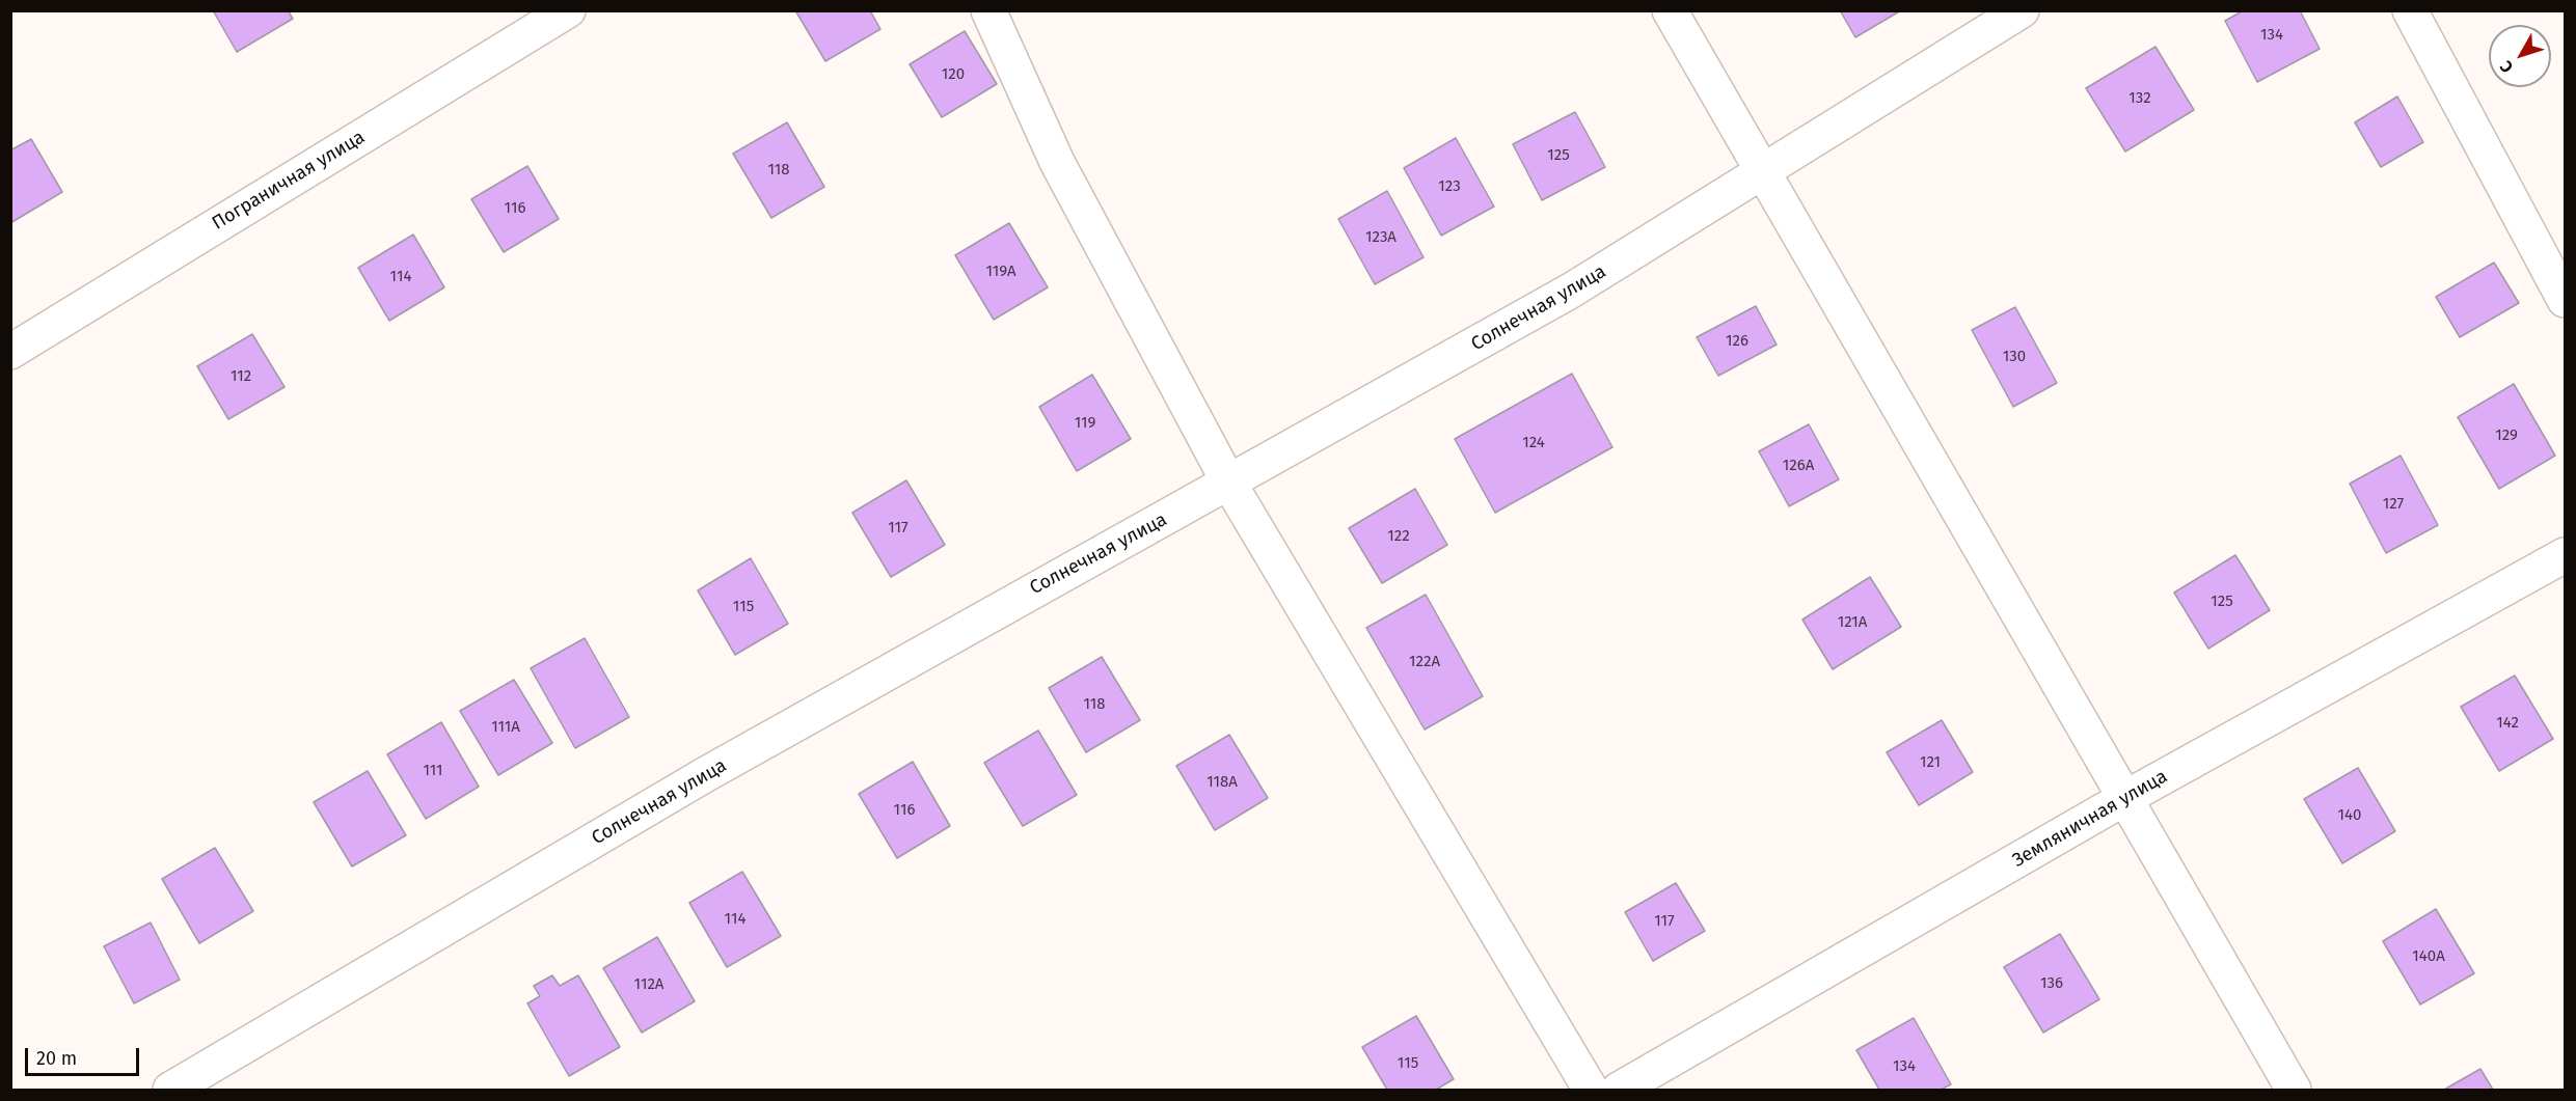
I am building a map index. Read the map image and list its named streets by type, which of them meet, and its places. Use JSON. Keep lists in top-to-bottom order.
{
  "streets": {
    "street": ["Пограничная улица", "Солнечная улица", "Земляничная улица"]
  },
  "house_numbers": [
    "134",
    "120",
    "132",
    "125",
    "118",
    "123",
    "116",
    "123А",
    "119А",
    "114",
    "126",
    "130",
    "112",
    "119",
    "129",
    "124",
    "126А",
    "127",
    "117",
    "122",
    "125",
    "115",
    "121А",
    "122А",
    "118",
    "142",
    "111А",
    "121",
    "111",
    "118А",
    "116",
    "140",
    "114",
    "117",
    "140А",
    "136",
    "112А",
    "115",
    "134"
  ],
  "scale_bar": "20 m",
  "north": "bottom left"
}
